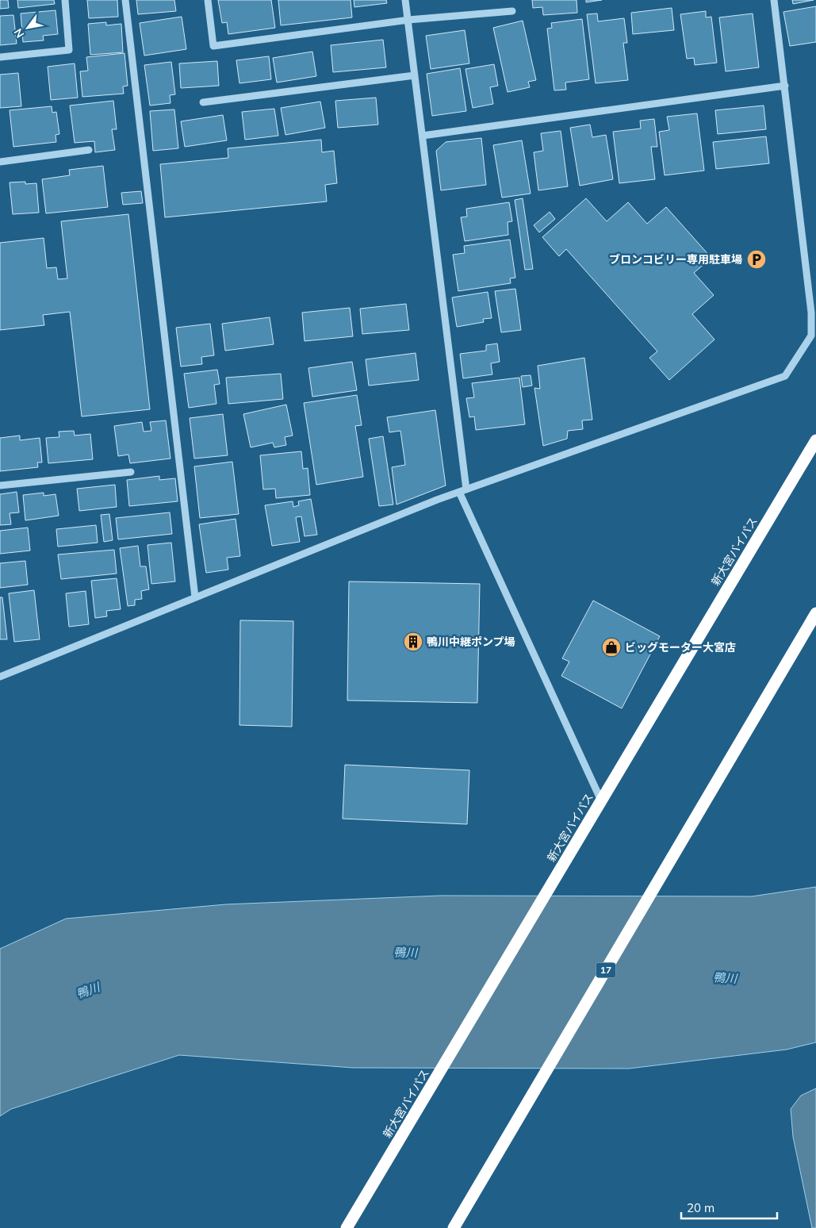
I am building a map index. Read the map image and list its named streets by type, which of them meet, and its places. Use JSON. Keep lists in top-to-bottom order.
{
  "streets": {
    "highway": ["新大宮バイパス", "17"]
  },
  "water": ["鴨川"],
  "places": {
    "parking": ["ブロンコビリー専用駐車場"],
    "building": ["鴨川中継ポンプ場"],
    "shop": ["ビッグモーター大宮店"]
  },
  "scale_bar": "20 m",
  "north": "bottom left"
}
